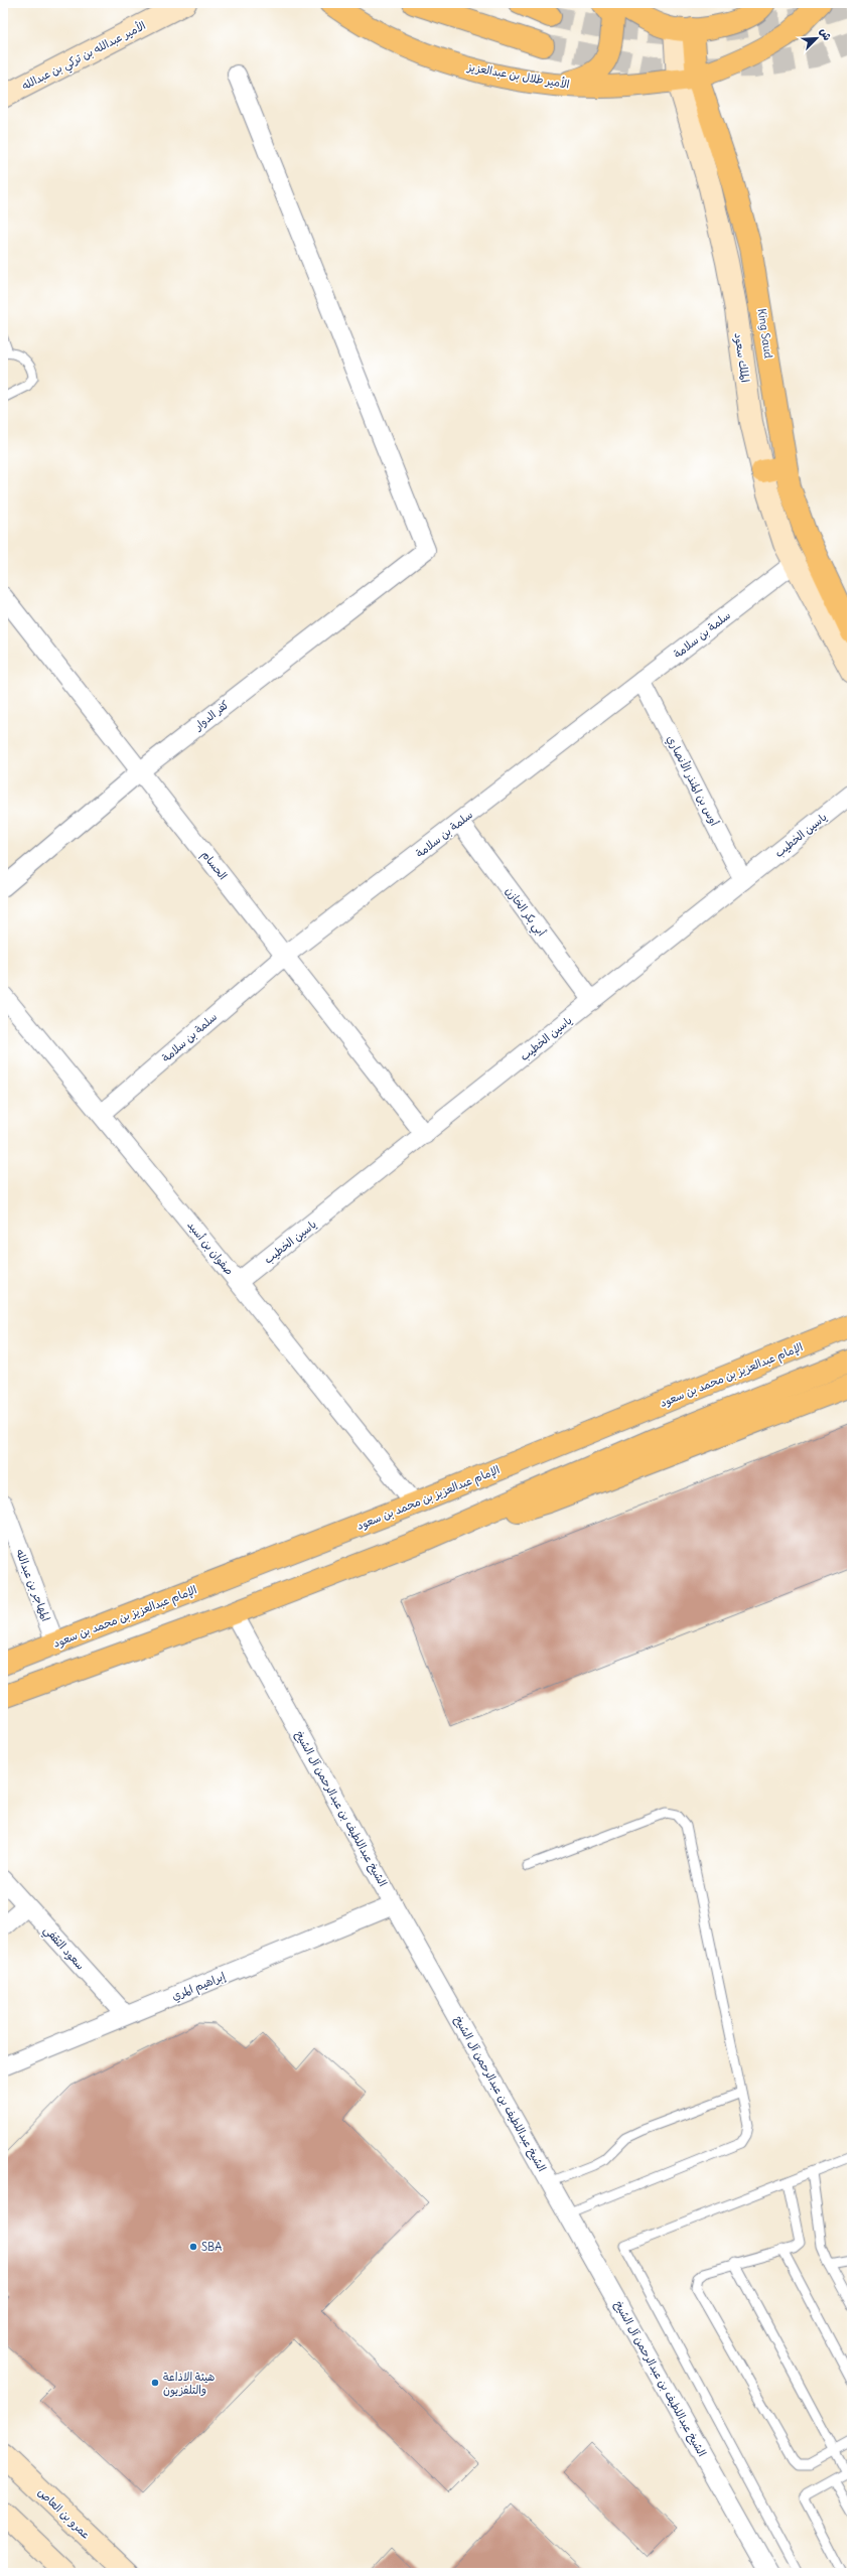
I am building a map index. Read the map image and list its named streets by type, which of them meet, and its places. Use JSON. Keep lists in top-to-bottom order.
{
  "streets": {
    "main road": ["الأمير طلال بن عبدالعزيز", "King Saud", "الإمام عبدالعزيز بن محمد بن سعود"],
    "street": [
      "الأمير عبدالله بن تركي بن عبدالله",
      "الملك سعود",
      "سلمة بن سلامة",
      "كفر الدوار",
      "أوس بن المنذر الأنصاري",
      "ياسين الخطيب",
      "الحسام",
      "أبي بكر الخازن",
      "صفوان بن أسيد",
      "المهاجر بن عبدالله",
      "الشيخ عبداللطيف بن عبدالرحمن آل الشيخ",
      "سعود الثقفي",
      "إبراهيم المري",
      "عمرو بن العاص"
    ]
  },
  "crossings": [
    ["الأمير طلال بن عبدالعزيز", "King Saud"],
    ["الأمير طلال بن عبدالعزيز", "الملك سعود"],
    ["King Saud", "الملك سعود"],
    ["الملك سعود", "سلمة بن سلامة"],
    ["سلمة بن سلامة", "أوس بن المنذر الأنصاري"],
    ["سلمة بن سلامة", "الحسام"],
    ["سلمة بن سلامة", "أبي بكر الخازن"],
    ["سلمة بن سلامة", "صفوان بن أسيد"],
    ["كفر الدوار", "الحسام"],
    ["أوس بن المنذر الأنصاري", "ياسين الخطيب"],
    ["ياسين الخطيب", "الحسام"],
    ["ياسين الخطيب", "أبي بكر الخازن"],
    ["ياسين الخطيب", "صفوان بن أسيد"],
    ["صفوان بن أسيد", "الإمام عبدالعزيز بن محمد بن سعود"],
    ["الإمام عبدالعزيز بن محمد بن سعود", "المهاجر بن عبدالله"],
    ["الشيخ عبداللطيف بن عبدالرحمن آل الشيخ", "إبراهيم المري"],
    ["سعود الثقفي", "إبراهيم المري"]
  ],
  "places": ["SBA", "هيئة الاذاعة والتلفزيون"],
  "north": "top right"
}
